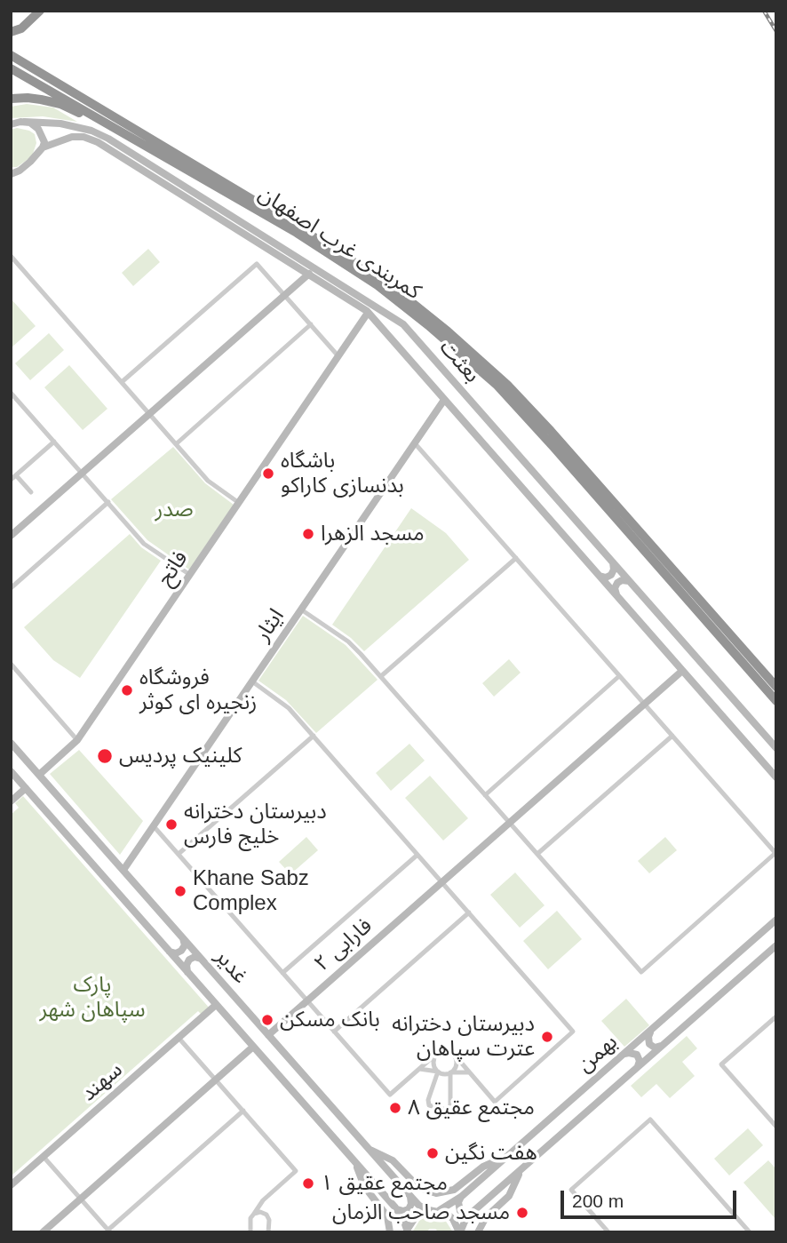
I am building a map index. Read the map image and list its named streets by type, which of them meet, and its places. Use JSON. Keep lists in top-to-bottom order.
{
  "streets": {
    "highway": ["کمربندی غرب اصفهان"],
    "main road": [
      "بعثت",
      "فاتح",
      "ایثار",
      "فارابی ۲",
      "غدیر",
      "بهمن",
      "سهند"
    ]
  },
  "crossings": [
    ["بعثت", "فاتح"],
    ["بعثت", "ایثار"],
    ["بعثت", "فارابی ۲"],
    ["فاتح", "غدیر"],
    ["ایثار", "غدیر"],
    ["فارابی ۲", "غدیر"],
    ["غدیر", "سهند"]
  ],
  "parks": ["صدر", "پارک سپاهان شهر"],
  "places": [
    "باشگاه بدنسازی کاراکو",
    "مسجد الزهرا",
    "فروشگاه زنجیره ای کوثر",
    "کلینیک پردیس",
    "دبیرستان دخترانه خلیج فارس",
    "Khane Sabz Complex",
    "بانک مسکن",
    "دبیرستان دخترانه عترت سپاهان",
    "مجتمع عقیق ۸",
    "هفت نگین",
    "مجتمع عقیق ۱",
    "مسجد صاحب الزمان"
  ],
  "scale_bar": "200 m"
}
